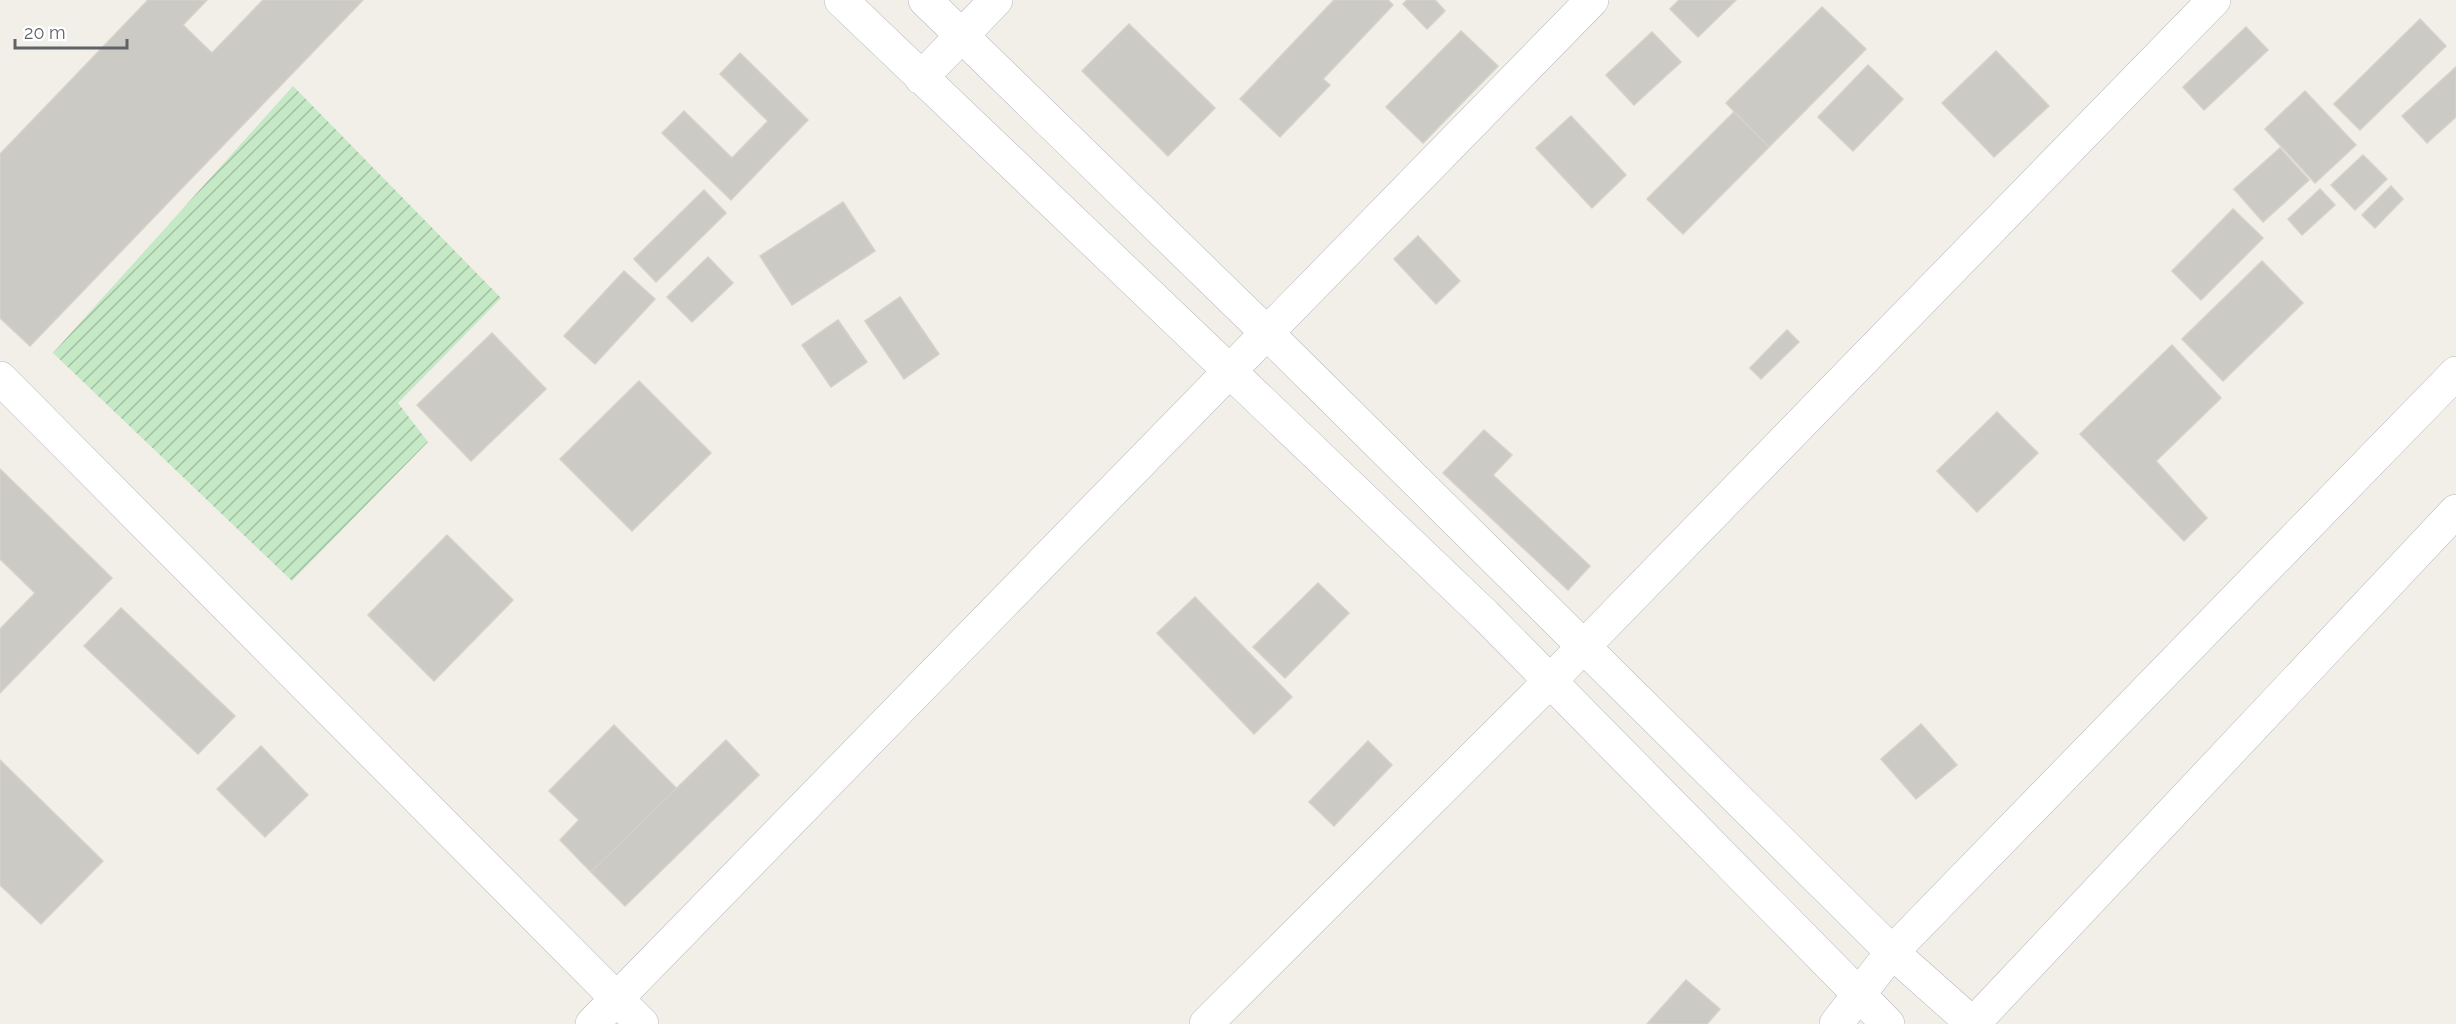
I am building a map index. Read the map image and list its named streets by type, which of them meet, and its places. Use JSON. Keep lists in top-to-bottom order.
{
  "scale_bar": "20 m"
}
